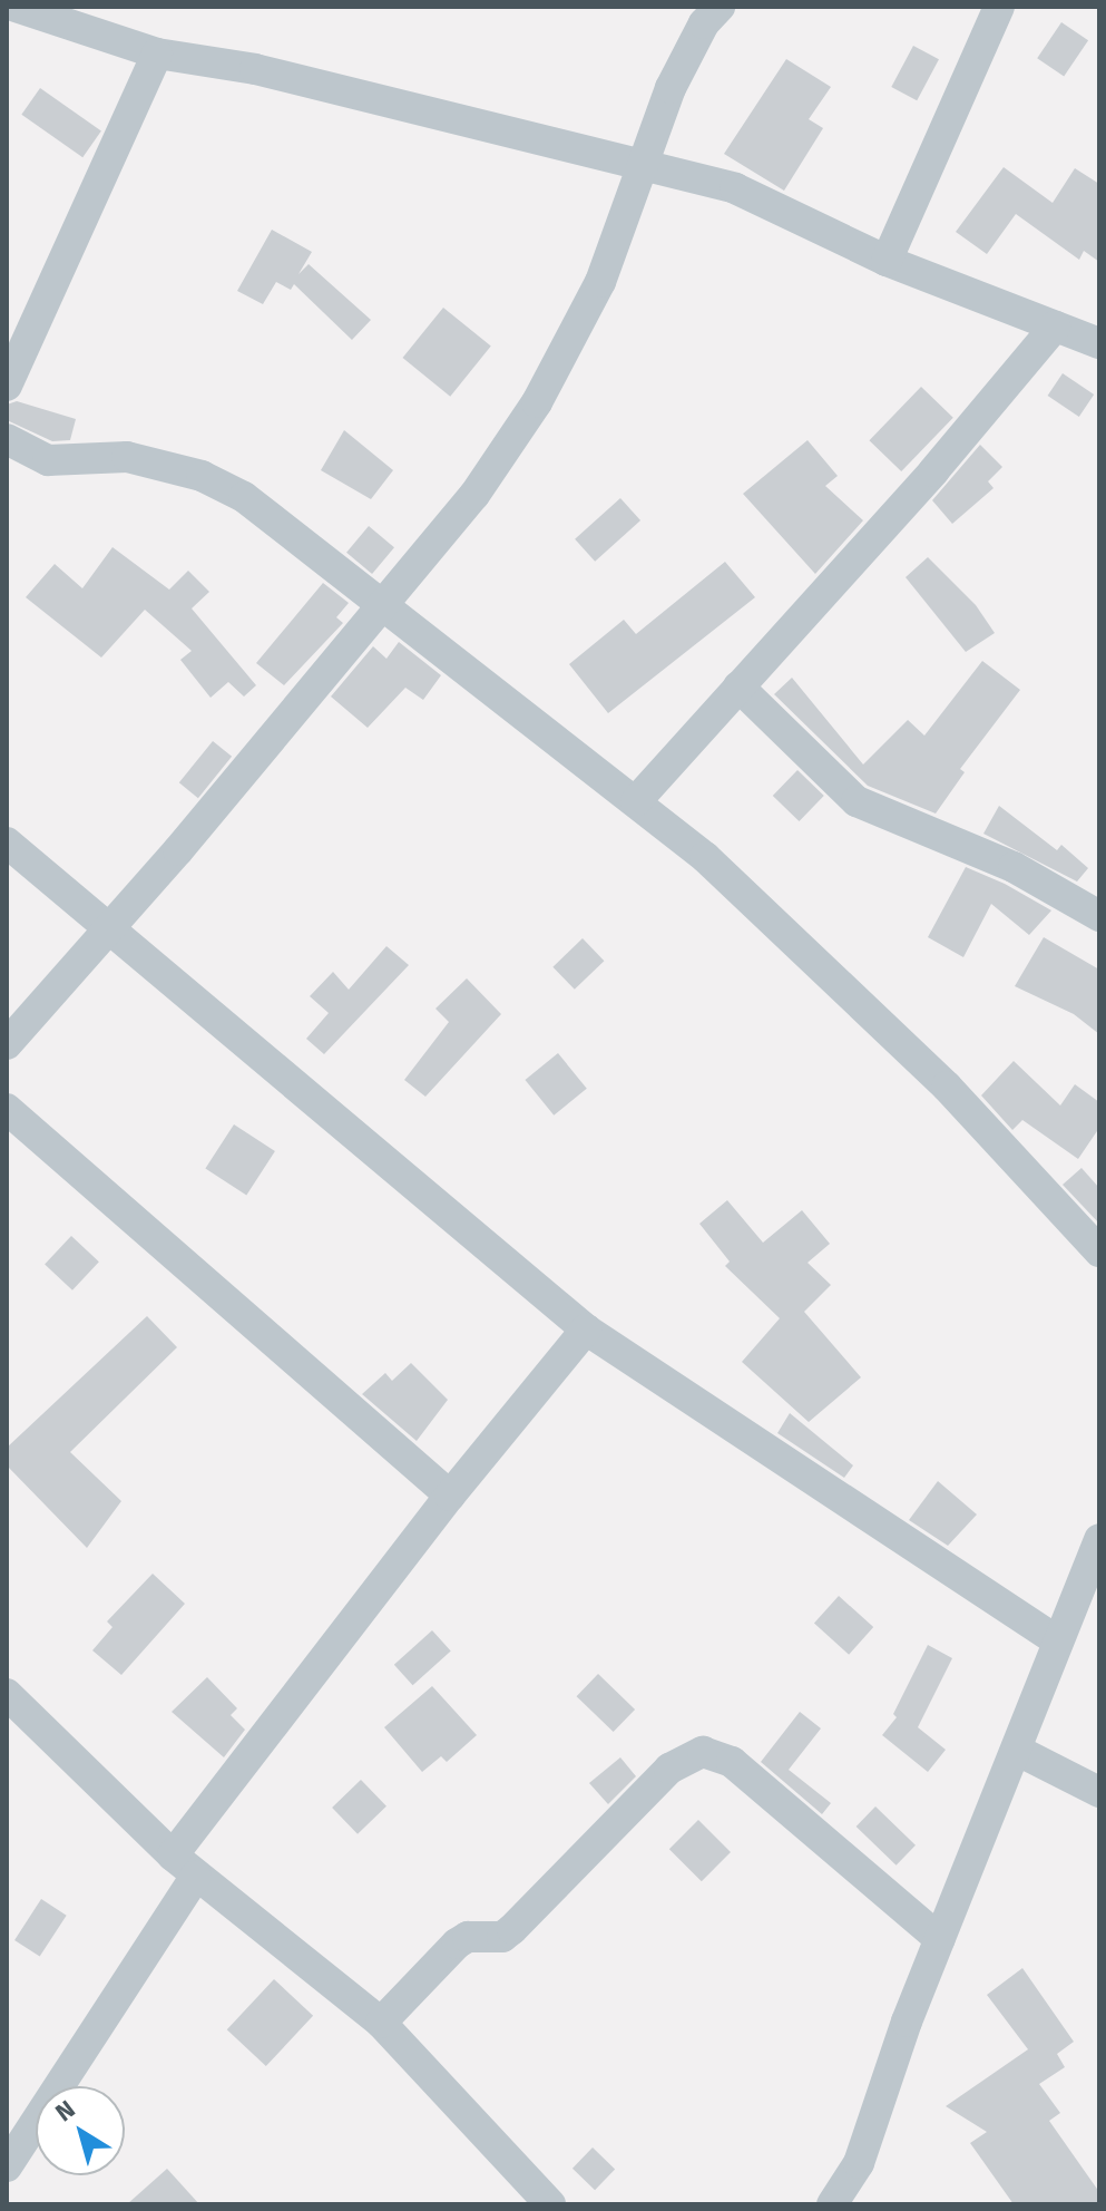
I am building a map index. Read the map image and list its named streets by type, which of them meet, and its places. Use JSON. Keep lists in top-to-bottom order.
{
  "north": "top left"
}
